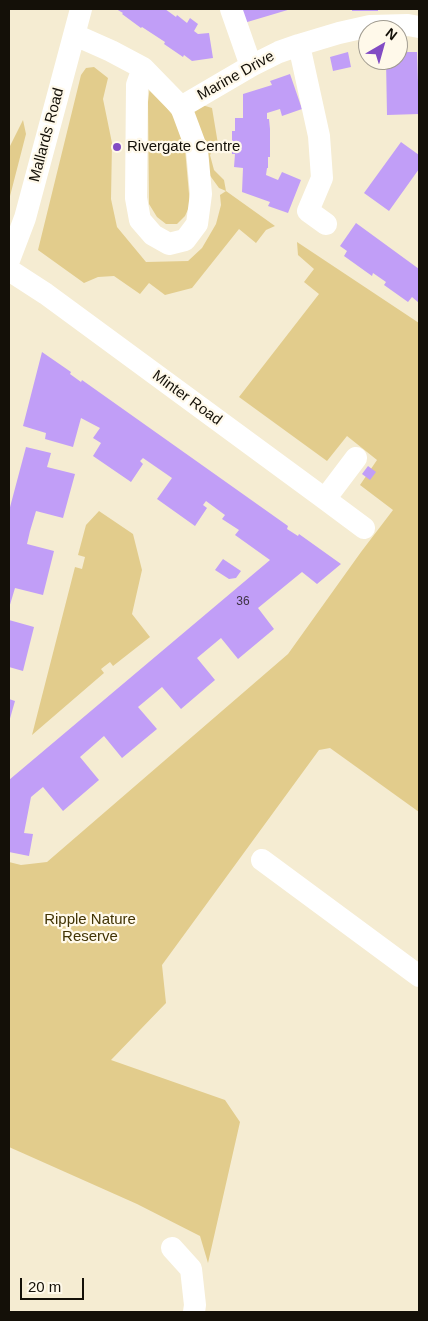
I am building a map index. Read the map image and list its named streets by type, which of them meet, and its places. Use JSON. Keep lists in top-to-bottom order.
{
  "streets": {
    "street": ["Marine Drive", "Mallards Road", "Minter Road"]
  },
  "crossings": [
    ["Marine Drive", "Mallards Road"]
  ],
  "parks": ["Ripple Nature Reserve"],
  "places": ["Rivergate Centre"],
  "house_numbers": ["36"],
  "scale_bar": "20 m",
  "north": "top right"
}
